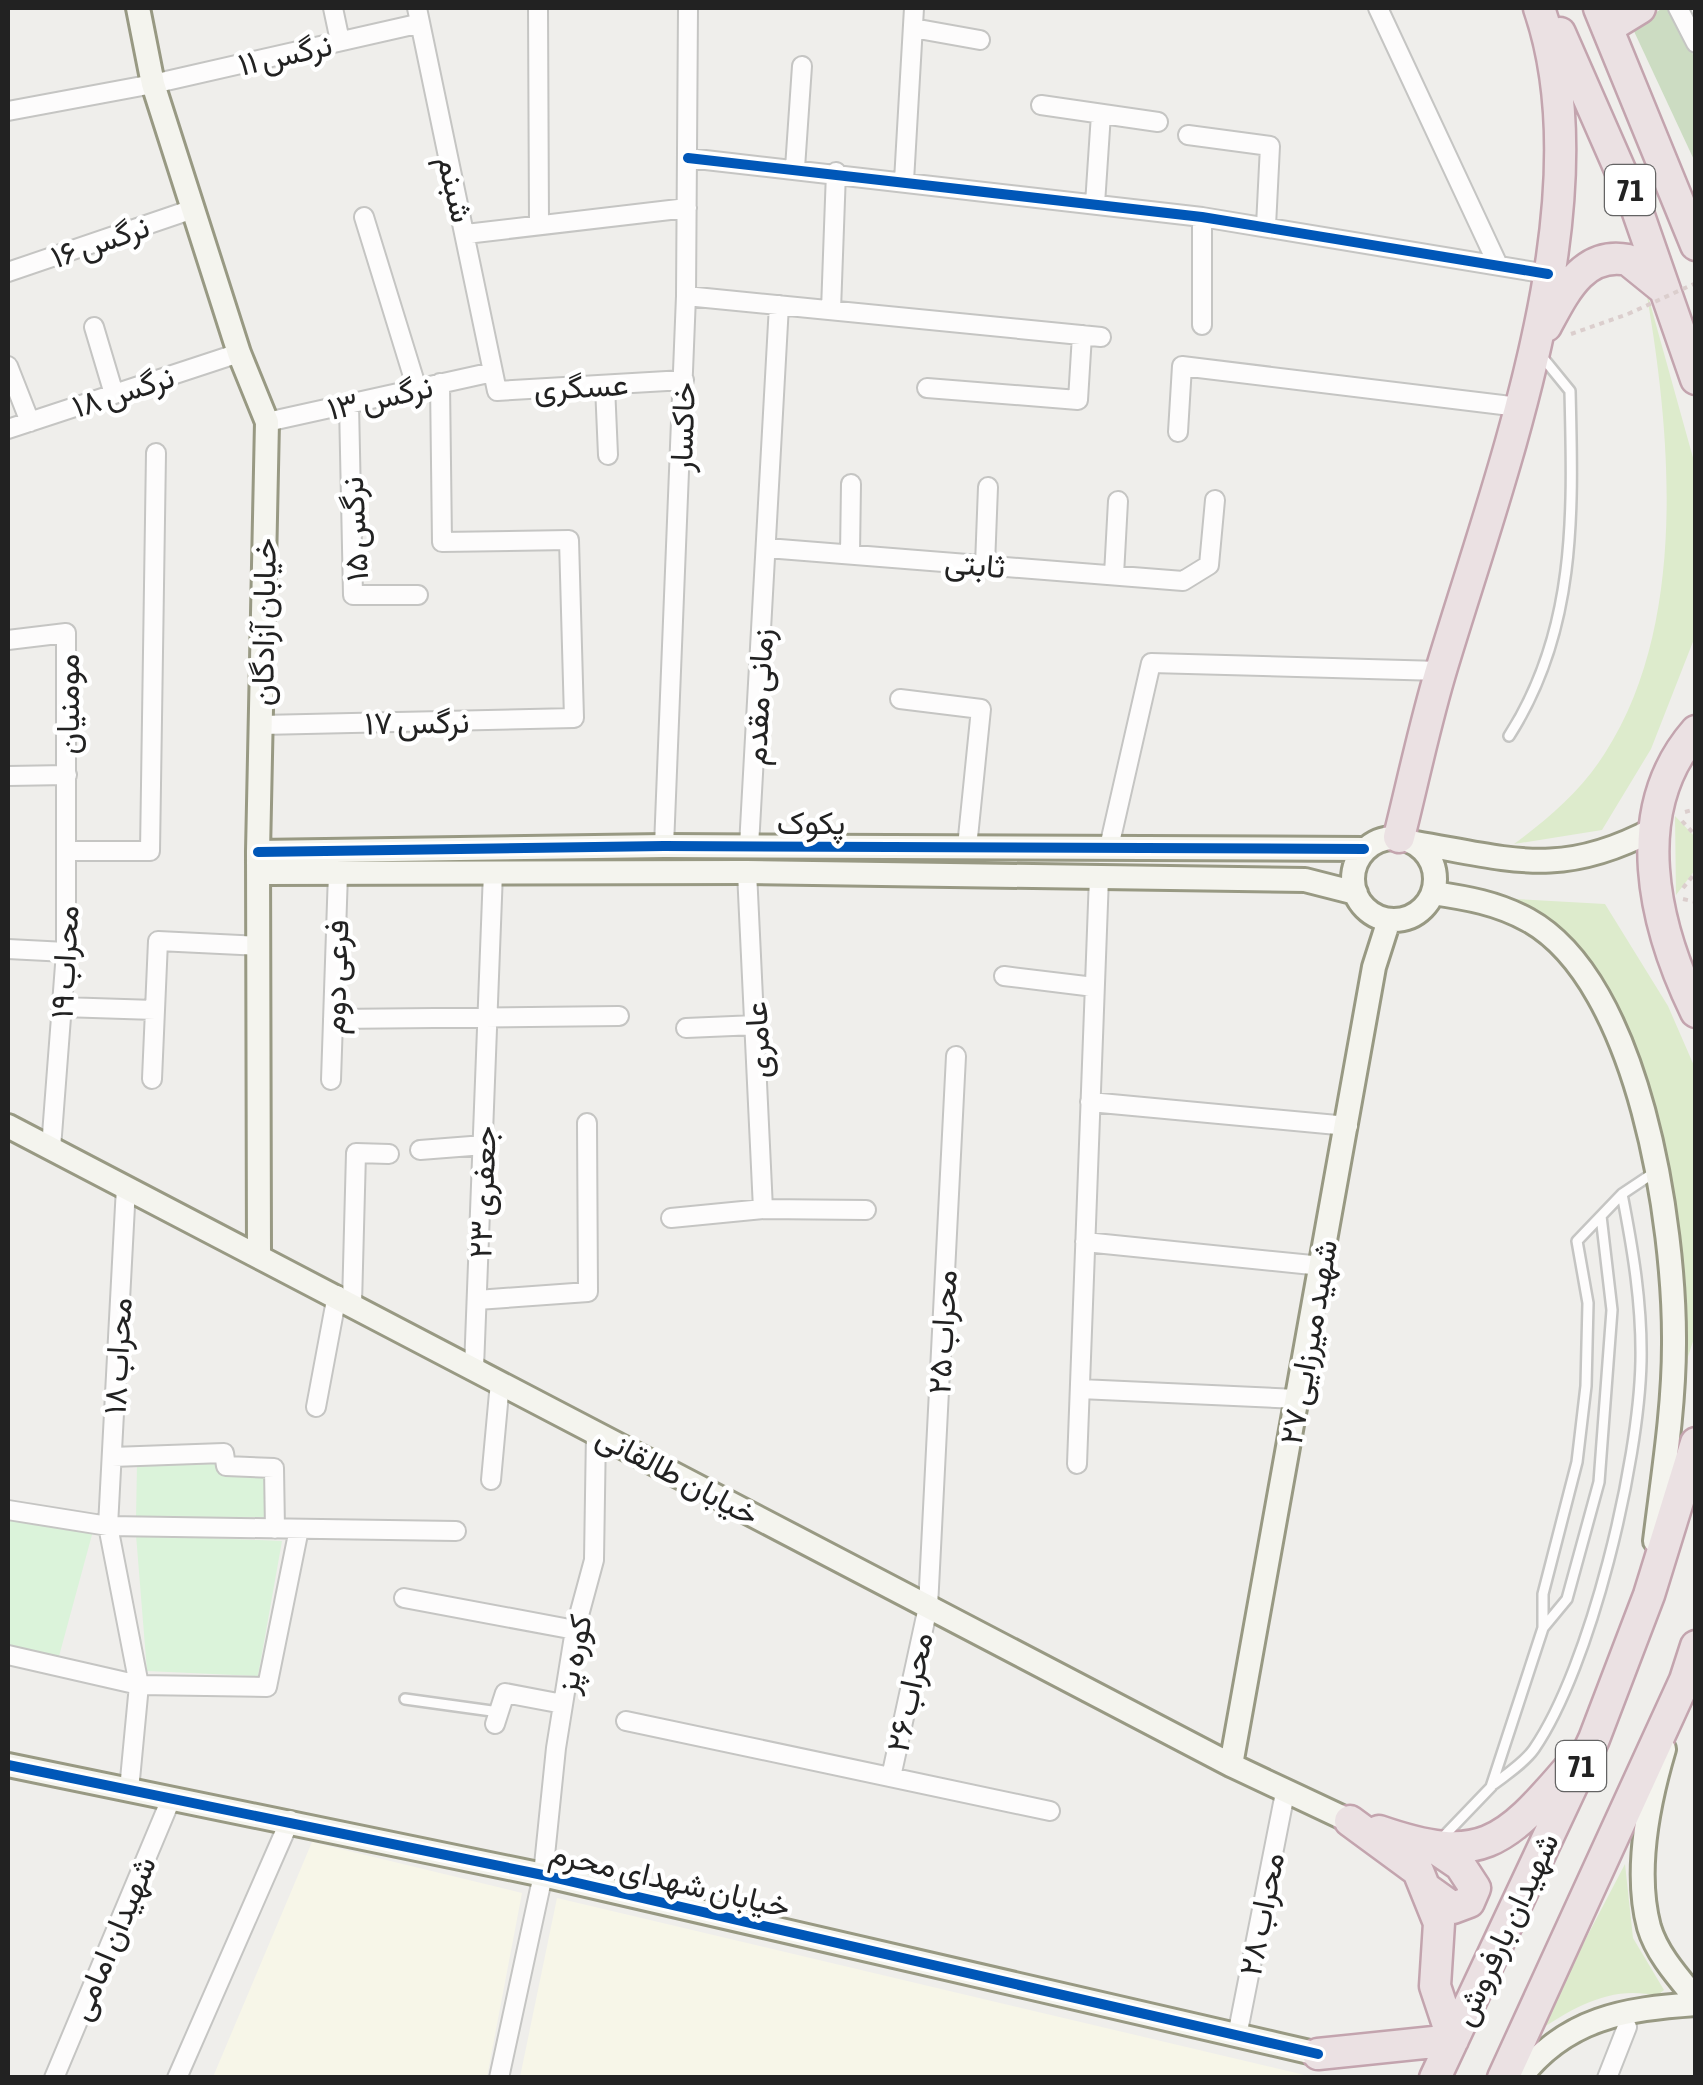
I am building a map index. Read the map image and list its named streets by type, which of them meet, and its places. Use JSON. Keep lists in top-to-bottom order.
{
  "streets": {
    "highway": ["71", "شهیدان بارفروش"],
    "street": [
      "نرگس ۱۱",
      "شبنم",
      "نرگس ۱۶",
      "عسگری",
      "نرگس ۱۸",
      "نرگس ۱۳",
      "خاکسار",
      "نرگس ۱۵",
      "ثابتی",
      "خیابان آزادگان",
      "زمانی مقدم",
      "مومنیان",
      "نرگس ۱۷",
      "پکوک",
      "محراب ۱۹",
      "فرعی دوم",
      "عامری",
      "جعفری ۲۳",
      "محراب ۲۵",
      "شهید میرزایی ۲۷",
      "محراب ۱۸",
      "خیابان طالقانی",
      "کوره پز",
      "محراب ۲۶",
      "خیابان شهدای محرم",
      "محراب ۲۸",
      "شهیدان امامی"
    ]
  },
  "crossings": [
    ["نرگس ۱۱", "شبنم"],
    ["نرگس ۱۱", "خیابان آزادگان"],
    ["شبنم", "عسگری"],
    ["شبنم", "نرگس ۱۳"],
    ["نرگس ۱۶", "خیابان آزادگان"],
    ["عسگری", "نرگس ۱۳"],
    ["عسگری", "خاکسار"],
    ["نرگس ۱۸", "خیابان آزادگان"],
    ["نرگس ۱۳", "نرگس ۱۵"],
    ["نرگس ۱۳", "خیابان آزادگان"],
    ["نرگس ۱۳", "نرگس ۱۷"],
    ["خاکسار", "پکوک"],
    ["ثابتی", "زمانی مقدم"],
    ["خیابان آزادگان", "نرگس ۱۷"],
    ["خیابان آزادگان", "پکوک"],
    ["خیابان آزادگان", "خیابان طالقانی"],
    ["زمانی مقدم", "پکوک"],
    ["مومنیان", "محراب ۱۹"],
    ["پکوک", "فرعی دوم"],
    ["پکوک", "عامری"],
    ["پکوک", "جعفری ۲۳"],
    ["پکوک", "شهید میرزایی ۲۷"],
    ["محراب ۱۹", "خیابان طالقانی"],
    ["جعفری ۲۳", "خیابان طالقانی"],
    ["محراب ۲۵", "خیابان طالقانی"],
    ["محراب ۲۵", "محراب ۲۶"],
    ["شهید میرزایی ۲۷", "خیابان طالقانی"],
    ["محراب ۱۸", "خیابان طالقانی"],
    ["محراب ۱۸", "خیابان شهدای محرم"],
    ["خیابان طالقانی", "کوره پز"],
    ["خیابان طالقانی", "محراب ۲۶"],
    ["خیابان طالقانی", "محراب ۲۸"],
    ["کوره پز", "خیابان شهدای محرم"],
    ["خیابان شهدای محرم", "محراب ۲۸"],
    ["خیابان شهدای محرم", "شهیدان امامی"]
  ]
}
